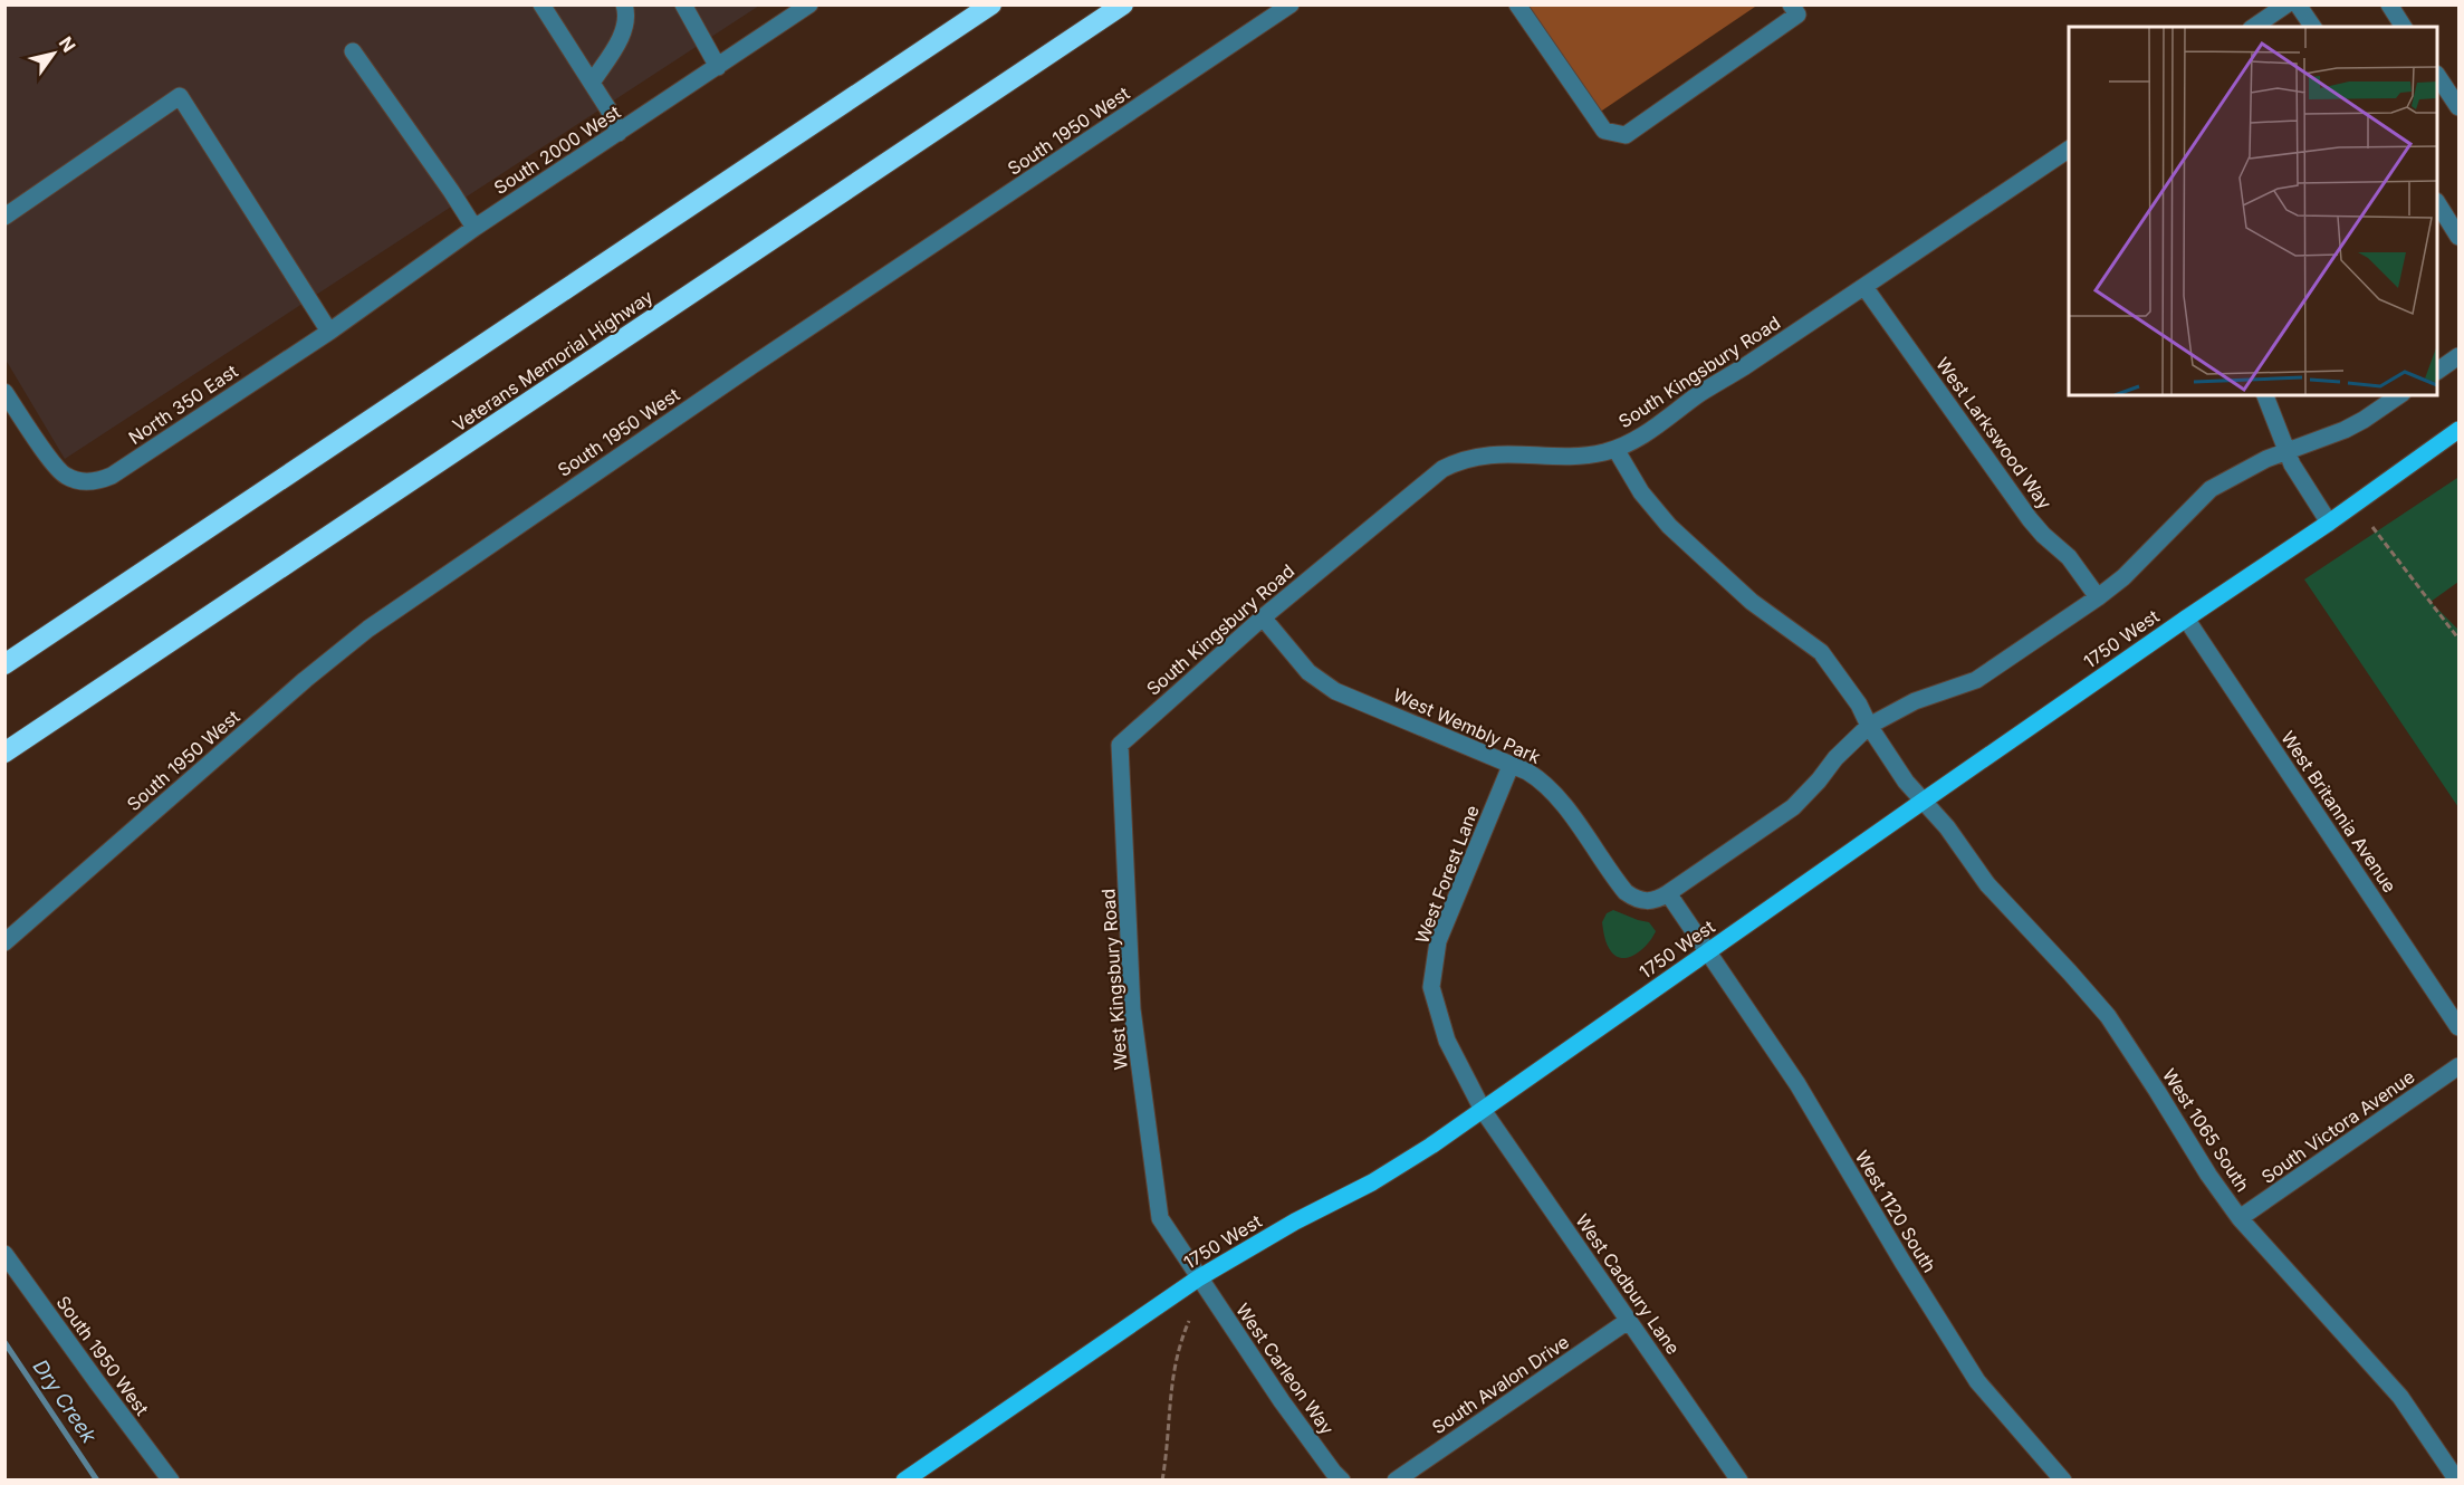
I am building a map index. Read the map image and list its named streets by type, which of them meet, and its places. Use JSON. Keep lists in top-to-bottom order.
{
  "streets": {
    "highway": ["Veterans Memorial Highway"],
    "main road": ["1750 West"],
    "street": [
      "South 1950 West",
      "South 2000 West",
      "South Kingsbury Road",
      "North 350 East",
      "West Larkswood Way",
      "West Wembly Park",
      "West Britannia Avenue",
      "West Forest Lane",
      "West Kingsbury Road",
      "South Victora Avenue",
      "West 1065 South",
      "West 1120 South",
      "West Cadbury Lane",
      "West Carleon Way",
      "South Avalon Drive"
    ]
  },
  "crossings": [
    ["South 2000 West", "North 350 East"],
    ["South Kingsbury Road", "West Larkswood Way"],
    ["South Kingsbury Road", "West Wembly Park"],
    ["South Kingsbury Road", "West Kingsbury Road"],
    ["South Kingsbury Road", "West 1065 South"],
    ["1750 West", "West Britannia Avenue"],
    ["1750 West", "West Forest Lane"],
    ["1750 West", "West Kingsbury Road"],
    ["1750 West", "West 1065 South"],
    ["1750 West", "West 1120 South"],
    ["1750 West", "West Cadbury Lane"],
    ["1750 West", "West Carleon Way"],
    ["West Wembly Park", "West Forest Lane"],
    ["West Forest Lane", "West Cadbury Lane"],
    ["West Kingsbury Road", "West Carleon Way"],
    ["South Victora Avenue", "West 1065 South"],
    ["West Cadbury Lane", "South Avalon Drive"]
  ],
  "water": ["Dry Creek"],
  "north": "top right"
}
